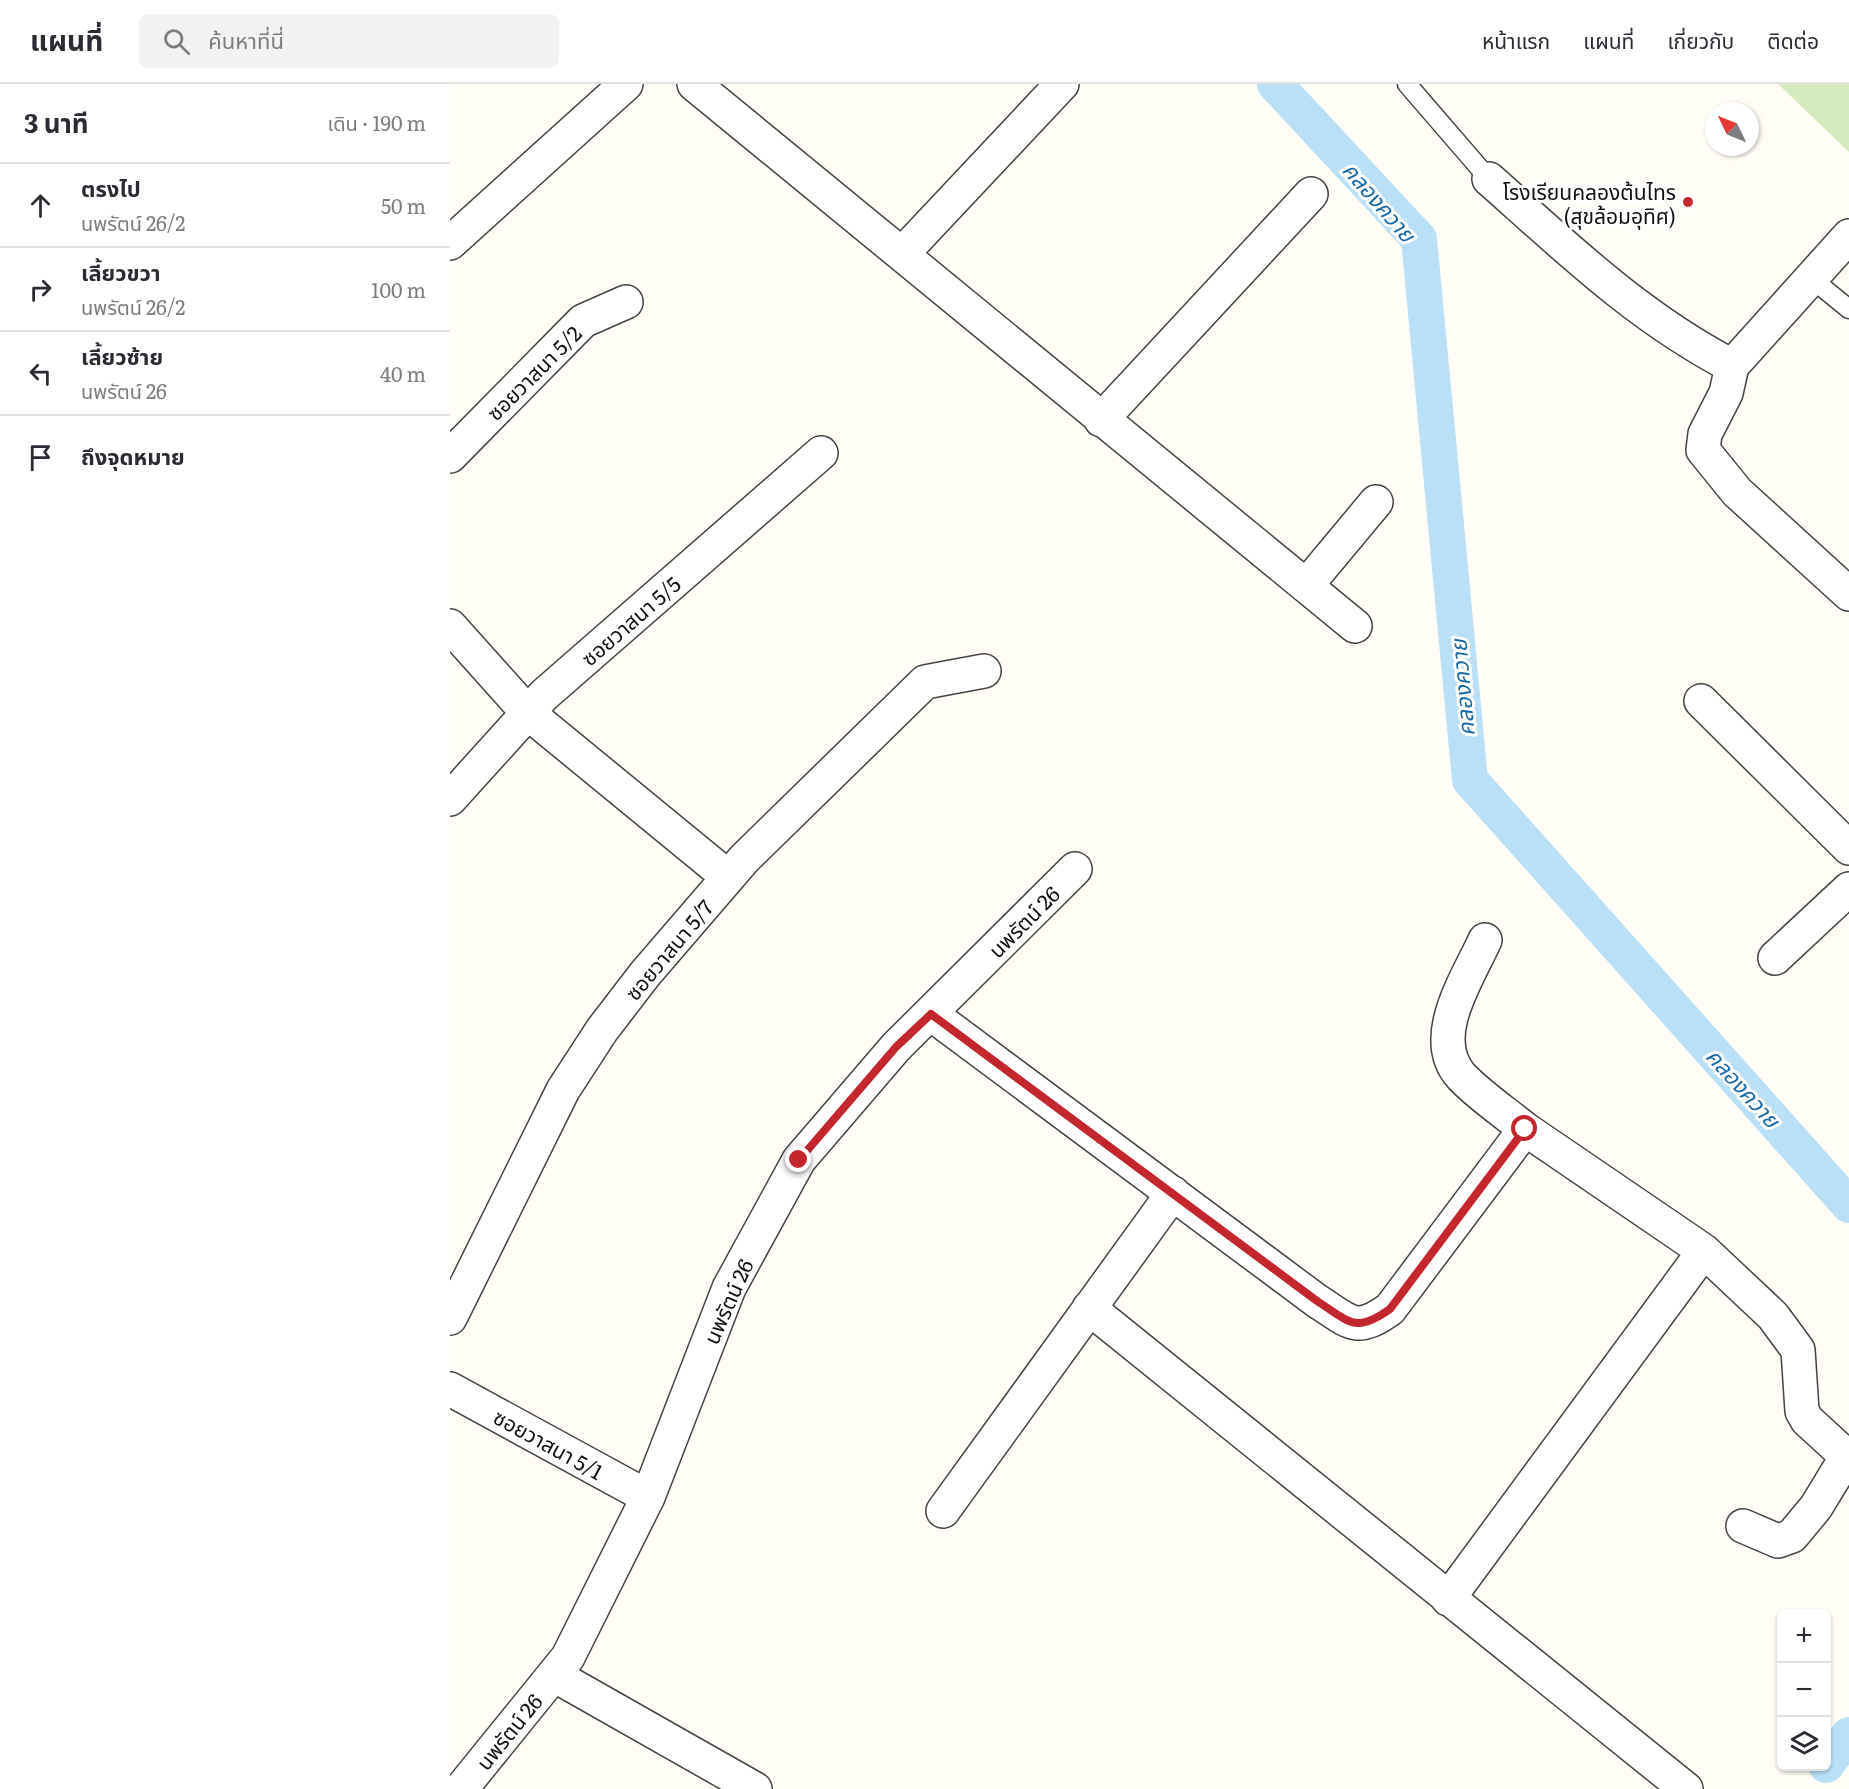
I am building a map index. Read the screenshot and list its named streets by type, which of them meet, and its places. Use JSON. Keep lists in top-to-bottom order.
{
  "streets": {
    "street": [
      "ซอยวาสนา 5/2",
      "ซอยวาสนา 5/5",
      "นพรัตน์ 26",
      "ซอยวาสนา 5/7",
      "ซอยวาสนา 5/1"
    ]
  },
  "crossings": [
    ["นพรัตน์ 26", "ซอยวาสนา 5/1"]
  ],
  "water": ["คลองควาย"],
  "places": ["โรงเรียนคลองต้นไทร (สุขล้อมอุทิศ)"],
  "north": "top left",
  "page": {
    "header": "แผนที่",
    "search": "ค้นหาที่นี่",
    "nav": [
      "หน้าแรก",
      "แผนที่",
      "เกี่ยวกับ",
      "ติดต่อ"
    ],
    "heading": ["3 นาที", "เดิน · 190 m"],
    "list": [
      ["ตรงไป", "นพรัตน์ 26/2", "50 m"],
      ["เลี้ยวขวา", "นพรัตน์ 26/2", "100 m"],
      ["เลี้ยวซ้าย", "นพรัตน์ 26", "40 m"],
      "ถึงจุดหมาย"
    ],
    "map_buttons": ["+", "−"]
  }
}
